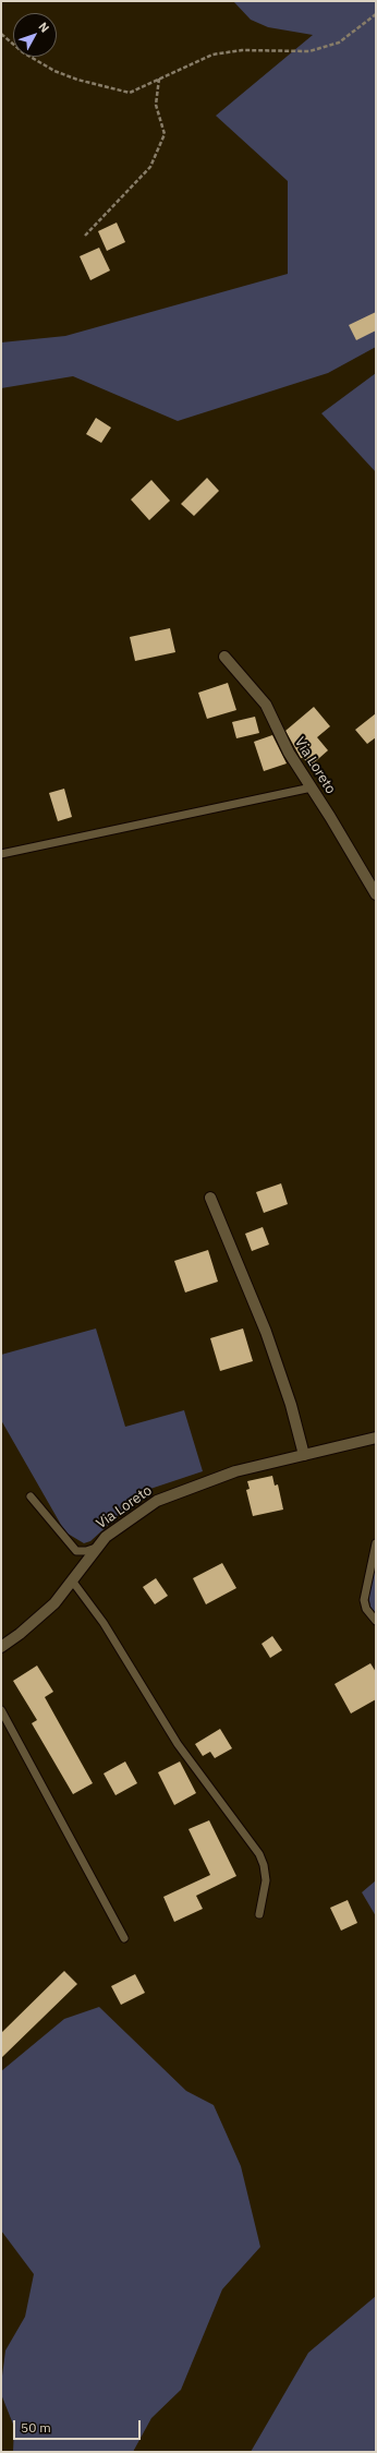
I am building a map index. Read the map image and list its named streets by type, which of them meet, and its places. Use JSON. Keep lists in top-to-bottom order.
{
  "streets": {
    "street": ["Via Loreto"]
  },
  "scale_bar": "50 m",
  "north": "top right"
}
